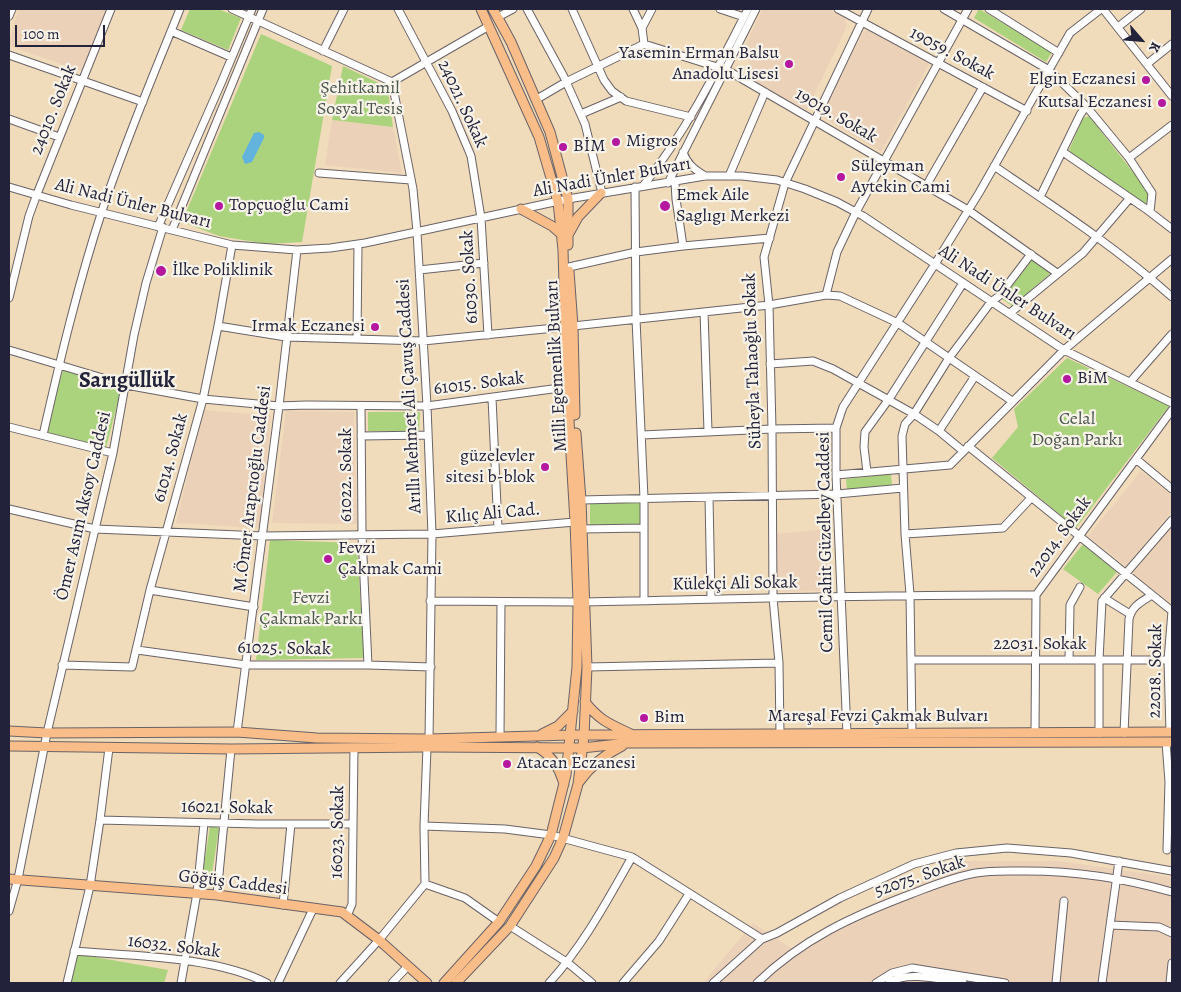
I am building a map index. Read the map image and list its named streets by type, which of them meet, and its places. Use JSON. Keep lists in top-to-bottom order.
{
  "streets": {
    "main road": ["Milli Egemenlik Bulvarı", "Mareşal Fevzi Çakmak Bulvarı", "Göğüş Caddesi"],
    "street": [
      "19059. Sokak",
      "24021. Sokak",
      "24010. Sokak",
      "19019. Sokak",
      "Ali Nadi Ünler Bulvarı",
      "61030. Sokak",
      "Süheyla Tahaoğlu Sokak",
      "61015. Sokak",
      "Arıllı Mehmet Ali Çavuş Caddesi",
      "61014. Sokak",
      "61022. Sokak",
      "M.Ömer Arapcıoğlu Caddesi",
      "Ömer Asım Aksoy Caddesi",
      "Kılıç Ali Cad.",
      "22014. Sokak",
      "Cemil Cahit Güzelbey Caddesi",
      "Külekçi Ali Sokak",
      "22031. Sokak",
      "61025. Sokak",
      "22018. Sokak",
      "16021. Sokak",
      "16023. Sokak",
      "52075. Sokak",
      "16032. Sokak"
    ]
  },
  "crossings": [
    ["19059. Sokak", "Süheyla Tahaoğlu Sokak"],
    ["19059. Sokak", "Cemil Cahit Güzelbey Caddesi"],
    ["24021. Sokak", "Ali Nadi Ünler Bulvarı"],
    ["24021. Sokak", "61030. Sokak"],
    ["24010. Sokak", "Ali Nadi Ünler Bulvarı"],
    ["19019. Sokak", "Süheyla Tahaoğlu Sokak"],
    ["19019. Sokak", "Cemil Cahit Güzelbey Caddesi"],
    ["Ali Nadi Ünler Bulvarı", "61030. Sokak"],
    ["Ali Nadi Ünler Bulvarı", "Süheyla Tahaoğlu Sokak"],
    ["Ali Nadi Ünler Bulvarı", "Milli Egemenlik Bulvarı"],
    ["Ali Nadi Ünler Bulvarı", "Arıllı Mehmet Ali Çavuş Caddesi"],
    ["Ali Nadi Ünler Bulvarı", "61014. Sokak"],
    ["Ali Nadi Ünler Bulvarı", "M.Ömer Arapcıoğlu Caddesi"],
    ["Ali Nadi Ünler Bulvarı", "Ömer Asım Aksoy Caddesi"],
    ["Ali Nadi Ünler Bulvarı", "Cemil Cahit Güzelbey Caddesi"],
    ["Süheyla Tahaoğlu Sokak", "Külekçi Ali Sokak"],
    ["Süheyla Tahaoğlu Sokak", "Mareşal Fevzi Çakmak Bulvarı"],
    ["Milli Egemenlik Bulvarı", "61015. Sokak"],
    ["Milli Egemenlik Bulvarı", "Kılıç Ali Cad."],
    ["Milli Egemenlik Bulvarı", "Külekçi Ali Sokak"],
    ["Milli Egemenlik Bulvarı", "Mareşal Fevzi Çakmak Bulvarı"],
    ["61015. Sokak", "Arıllı Mehmet Ali Çavuş Caddesi"],
    ["61015. Sokak", "61014. Sokak"],
    ["61015. Sokak", "61022. Sokak"],
    ["61015. Sokak", "M.Ömer Arapcıoğlu Caddesi"],
    ["61015. Sokak", "Ömer Asım Aksoy Caddesi"],
    ["Arıllı Mehmet Ali Çavuş Caddesi", "Kılıç Ali Cad."],
    ["Arıllı Mehmet Ali Çavuş Caddesi", "Külekçi Ali Sokak"],
    ["Arıllı Mehmet Ali Çavuş Caddesi", "61025. Sokak"],
    ["Arıllı Mehmet Ali Çavuş Caddesi", "Mareşal Fevzi Çakmak Bulvarı"],
    ["61014. Sokak", "Kılıç Ali Cad."],
    ["61014. Sokak", "61025. Sokak"],
    ["61022. Sokak", "Kılıç Ali Cad."],
    ["61022. Sokak", "61025. Sokak"],
    ["M.Ömer Arapcıoğlu Caddesi", "Kılıç Ali Cad."],
    ["M.Ömer Arapcıoğlu Caddesi", "61025. Sokak"],
    ["Ömer Asım Aksoy Caddesi", "Kılıç Ali Cad."],
    ["Ömer Asım Aksoy Caddesi", "Göğüş Caddesi"],
    ["22014. Sokak", "Külekçi Ali Sokak"],
    ["22014. Sokak", "22031. Sokak"],
    ["22014. Sokak", "Mareşal Fevzi Çakmak Bulvarı"],
    ["Cemil Cahit Güzelbey Caddesi", "Külekçi Ali Sokak"],
    ["Cemil Cahit Güzelbey Caddesi", "Mareşal Fevzi Çakmak Bulvarı"],
    ["22031. Sokak", "22018. Sokak"],
    ["22018. Sokak", "Mareşal Fevzi Çakmak Bulvarı"],
    ["16021. Sokak", "16023. Sokak"],
    ["16023. Sokak", "Göğüş Caddesi"]
  ],
  "districts": ["Sarıgüllük"],
  "parks": ["Şehitkamil Sosyal Tesis", "Celal Doğan Parkı", "Fevzi Çakmak Parkı"],
  "places": [
    "Yasemin Erman Balsu Anadolu Lisesi",
    "Elgin Eczanesi",
    "Kutsal Eczanesi",
    "Migros",
    "BİM",
    "Süleyman Aytekin Cami",
    "Topçuoğlu Cami",
    "Emek Aile Saglıgı Merkezi",
    "İlke Poliklinik",
    "Irmak Eczanesi",
    "BiM",
    "güzelevler sitesi b-blok",
    "Fevzi Çakmak Cami",
    "Bim",
    "Atacan Eczanesi"
  ],
  "scale_bar": "100 m",
  "north": "bottom right"
}
